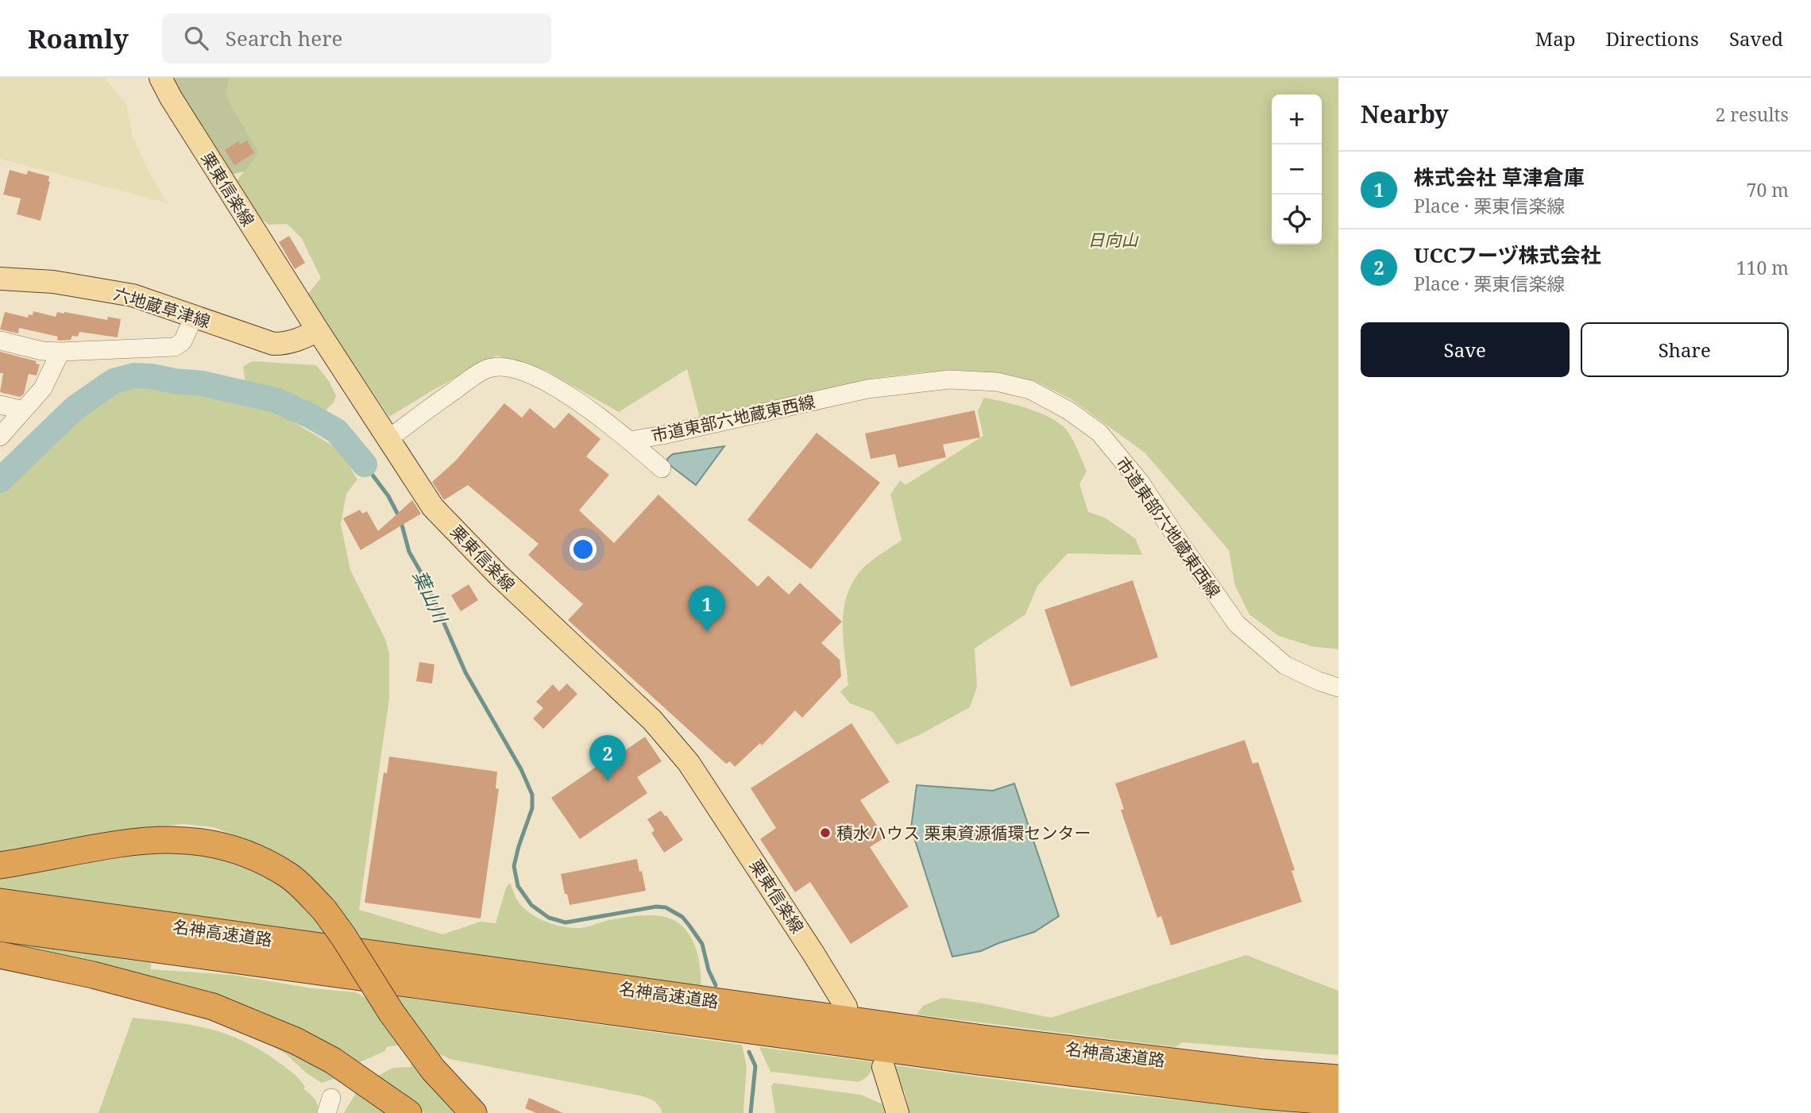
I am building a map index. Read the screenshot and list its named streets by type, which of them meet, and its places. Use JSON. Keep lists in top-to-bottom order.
{
  "streets": {
    "highway": ["名神高速道路"],
    "main road": ["栗東信楽線", "六地蔵草津線"],
    "street": ["市道東部六地蔵東西線"]
  },
  "crossings": [
    ["栗東信楽線", "六地蔵草津線"]
  ],
  "water": ["葉山川"],
  "parks": ["日向山"],
  "places": ["積水ハウス 栗東資源循環センター"],
  "page": {
    "header": "Roamly",
    "search": "Search here",
    "nav": ["Map", "Directions", "Saved"],
    "heading": ["Nearby", "2 results"],
    "map_buttons": ["+", "−"],
    "list": [
      {
        "mark": "1",
        "name": "株式会社 草津倉庫",
        "note": "Place · 栗東信楽線",
        "value": "70 m"
      },
      {
        "mark": "2",
        "name": "UCCフーヅ株式会社",
        "note": "Place · 栗東信楽線",
        "value": "110 m"
      }
    ],
    "buttons": ["Save", "Share"],
    "pins": ["1", "2"]
  }
}
